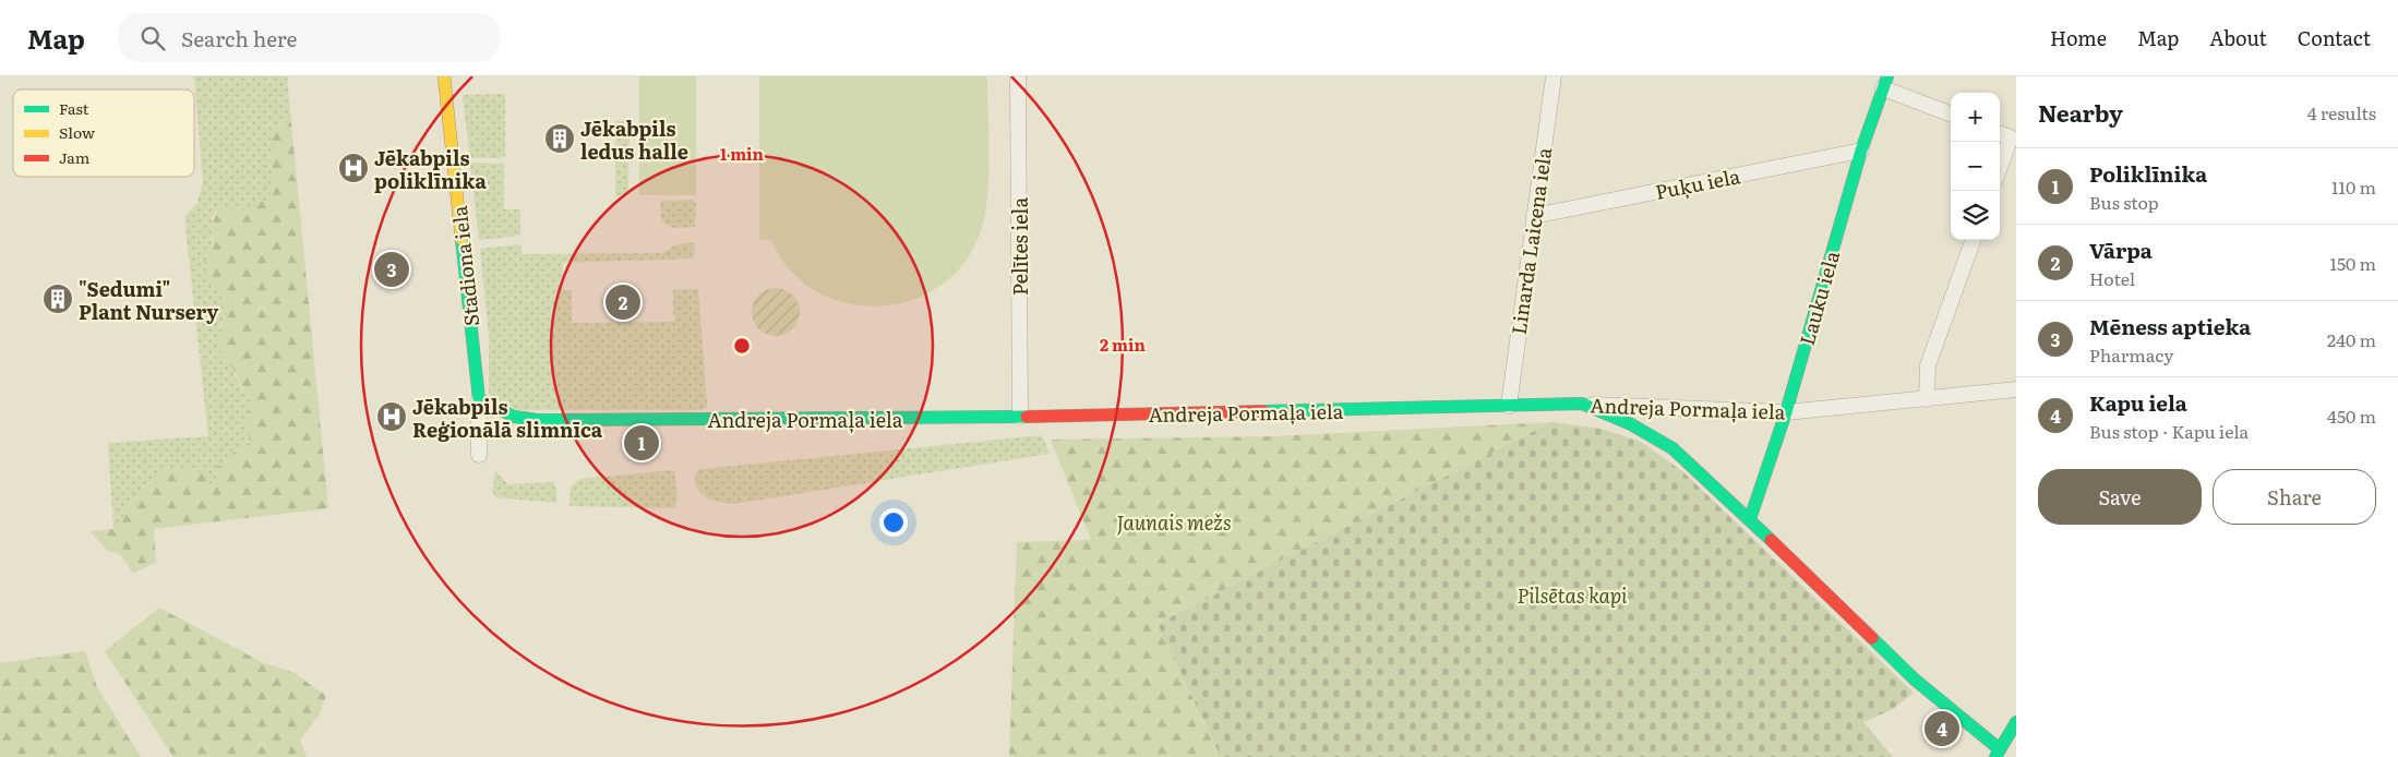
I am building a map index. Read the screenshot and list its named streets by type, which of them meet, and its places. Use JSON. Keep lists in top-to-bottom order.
{
  "streets": {
    "street": [
      "Puķu iela",
      "Linarda Laicena iela",
      "Pelītes iela",
      "Stadiona iela",
      "Lauku iela",
      "Andreja Pormaļa iela"
    ]
  },
  "crossings": [
    ["Puķu iela", "Linarda Laicena iela"],
    ["Puķu iela", "Lauku iela"],
    ["Linarda Laicena iela", "Andreja Pormaļa iela"],
    ["Pelītes iela", "Andreja Pormaļa iela"],
    ["Stadiona iela", "Andreja Pormaļa iela"],
    ["Lauku iela", "Andreja Pormaļa iela"]
  ],
  "parks": ["Jaunais mežs", "Pilsētas kapi"],
  "places": {
    "building": ["Jēkabpils ledus halle", "\"Sedumi\" Plant Nursery"],
    "hospital": ["Jēkabpils poliklīnika", "Jēkabpils Reģionālā slimnīca"]
  },
  "legend": ["Fast", "Slow", "Jam"],
  "page": {
    "header": "Map",
    "search": "Search here",
    "nav": [
      "Home",
      "Map",
      "About",
      "Contact"
    ],
    "heading": ["Nearby", "4 results"],
    "map_buttons": ["+", "−"],
    "list": [
      {
        "mark": "1",
        "name": "Poliklīnika",
        "note": "Bus stop",
        "value": "110 m"
      },
      {
        "mark": "2",
        "name": "Vārpa",
        "note": "Hotel",
        "value": "150 m"
      },
      {
        "mark": "3",
        "name": "Mēness aptieka",
        "note": "Pharmacy",
        "value": "240 m"
      },
      {
        "mark": "4",
        "name": "Kapu iela",
        "note": "Bus stop · Kapu iela",
        "value": "450 m"
      }
    ],
    "pins": [
      "3",
      "2",
      "1",
      "4"
    ],
    "buttons": ["Save", "Share"]
  },
  "rings": ["1 min", "2 min"]
}
